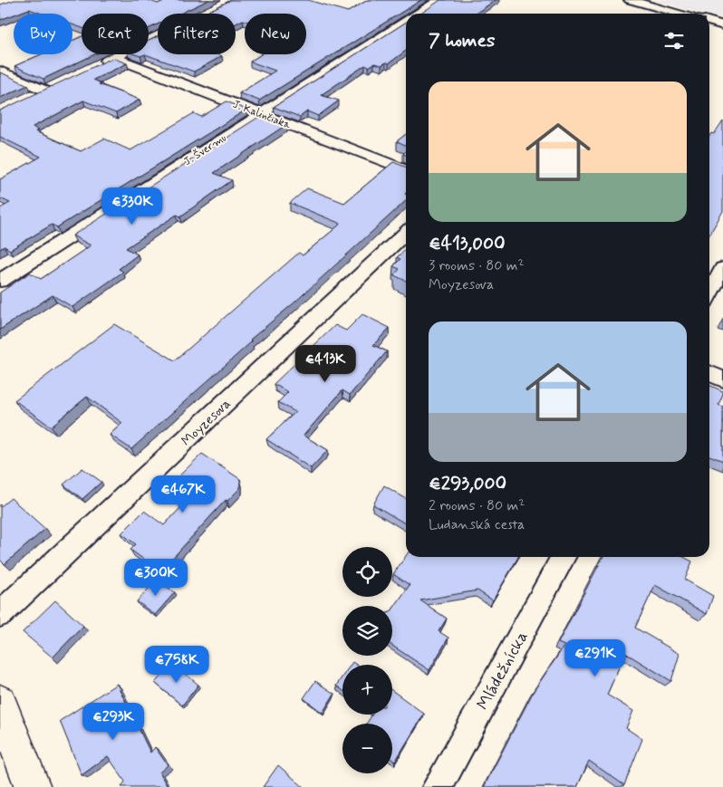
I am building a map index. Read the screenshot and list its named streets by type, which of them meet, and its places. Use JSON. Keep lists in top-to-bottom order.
{
  "streets": {
    "street": [
      "J. Kalinčiaka",
      "J. Švermu",
      "Moyzesova",
      "Mládežnícka"
    ]
  },
  "crossings": [
    ["J. Kalinčiaka", "J. Švermu"]
  ],
  "page": {
    "chip": [
      "Buy",
      "Rent",
      "Filters",
      "New"
    ],
    "heading": "7 homes",
    "list": [
      {
        "name": "€413,000",
        "note": "3 rooms · 80 m² · Moyzesova"
      },
      {
        "name": "€293,000",
        "note": "2 rooms · 80 m² · Ludanská cesta"
      }
    ],
    "price": [
      "€330K",
      "€413K",
      "€467K",
      "€300K",
      "€291K",
      "€758K",
      "€293K"
    ],
    "map_buttons": ["+", "−"]
  }
}
